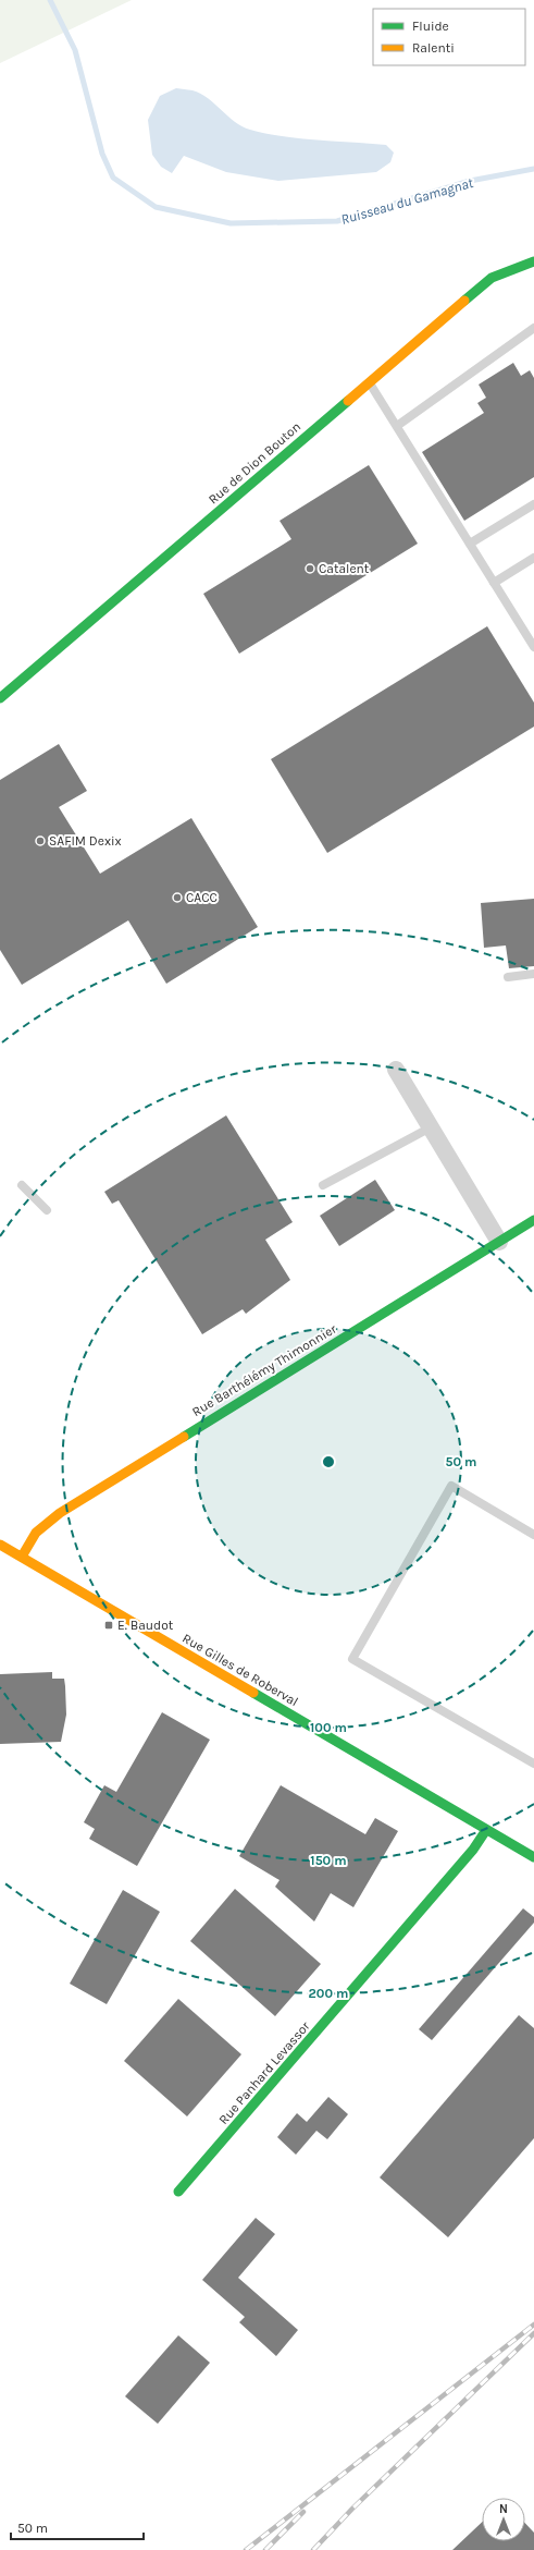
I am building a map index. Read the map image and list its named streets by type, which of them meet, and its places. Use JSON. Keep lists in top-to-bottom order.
{
  "streets": {
    "street": [
      "Rue de Dion Bouton",
      "Rue Barthélémy Thimonnier",
      "Rue Gilles de Roberval",
      "Rue Panhard Levassor"
    ]
  },
  "crossings": [
    ["Rue Barthélémy Thimonnier", "Rue Gilles de Roberval"],
    ["Rue Gilles de Roberval", "Rue Panhard Levassor"]
  ],
  "water": ["Ruisseau du Gamagnat"],
  "places": {
    "other": ["Catalent", "SAFIM Dexix", "CACC"],
    "transit": ["E. Baudot"]
  },
  "legend": ["Fluide", "Ralenti"],
  "scale_bar": "50 m",
  "north": "top",
  "rings": [
    "50 m",
    "100 m",
    "150 m",
    "200 m"
  ]
}
